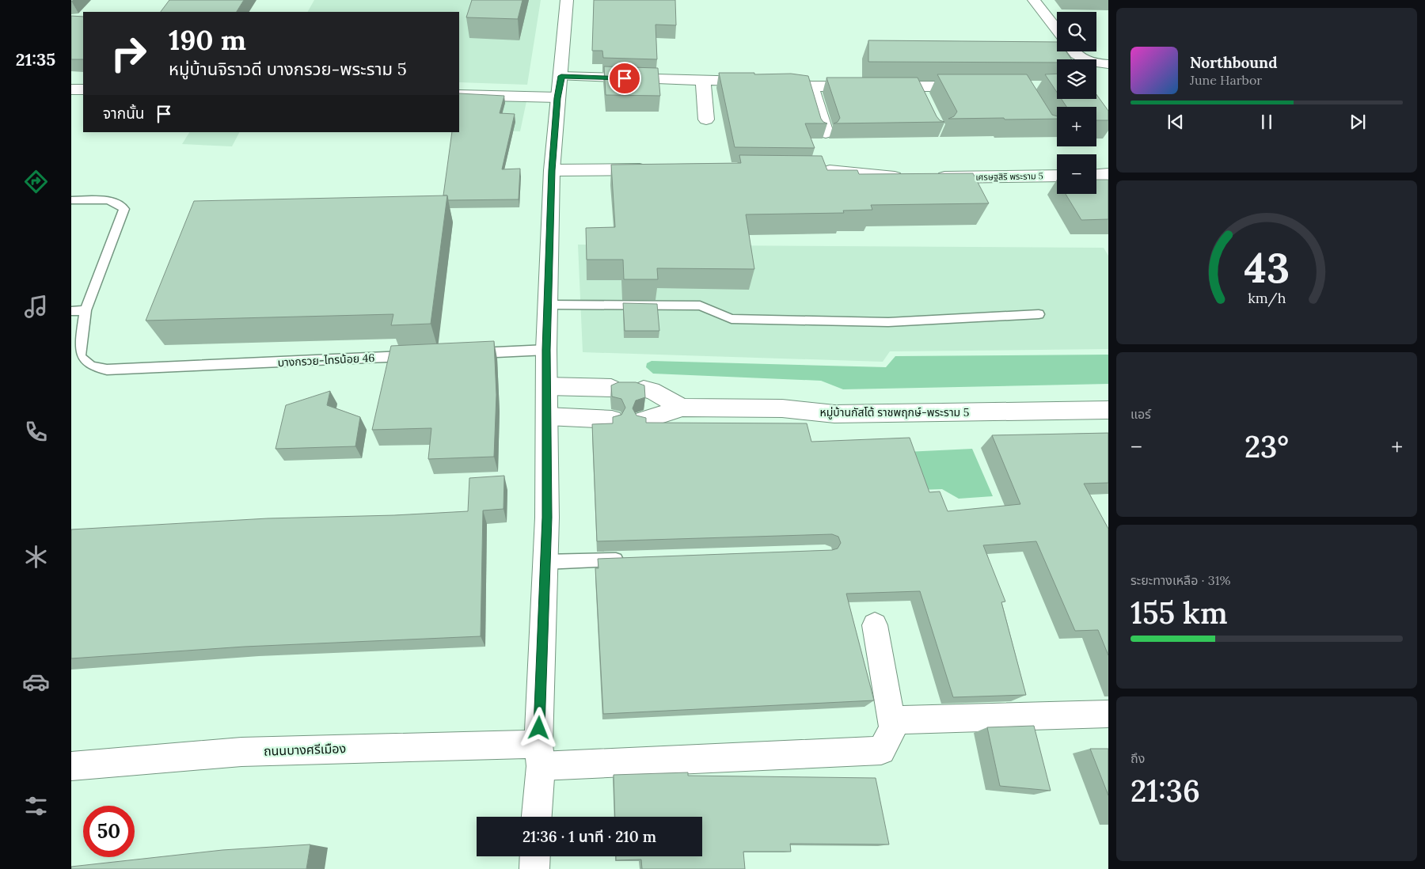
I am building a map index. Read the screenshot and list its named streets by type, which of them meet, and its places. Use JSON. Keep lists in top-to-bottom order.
{
  "streets": {
    "street": ["เศรษฐสิริ พระราม 5", "หมู่บ้านกัสโต้ ราชพฤกษ์-พระราม 5", "ถนนบางศรีเมือง"],
    "lane": ["บางกรวย-ไทรน้อย 46"]
  },
  "page": {
    "tabs": "21:35",
    "map_buttons": ["+", "−"],
    "turn": ["190 m", "หมู่บ้านจิราวดี บางกรวย-พระราม 5"],
    "song": ["Northbound", "June Harbor"],
    "then": "จากนั้น",
    "tile": [
      "แอร์",
      ["ระยะทางเหลือ · 31%", "155 km"],
      ["ถึง", "21:36"]
    ],
    "heat": ["−", "23°", "+"],
    "limit": "50",
    "trip": "21:36 · 1 นาที · 210 m",
    "gauge": ["43", "km/h"]
  }
}
